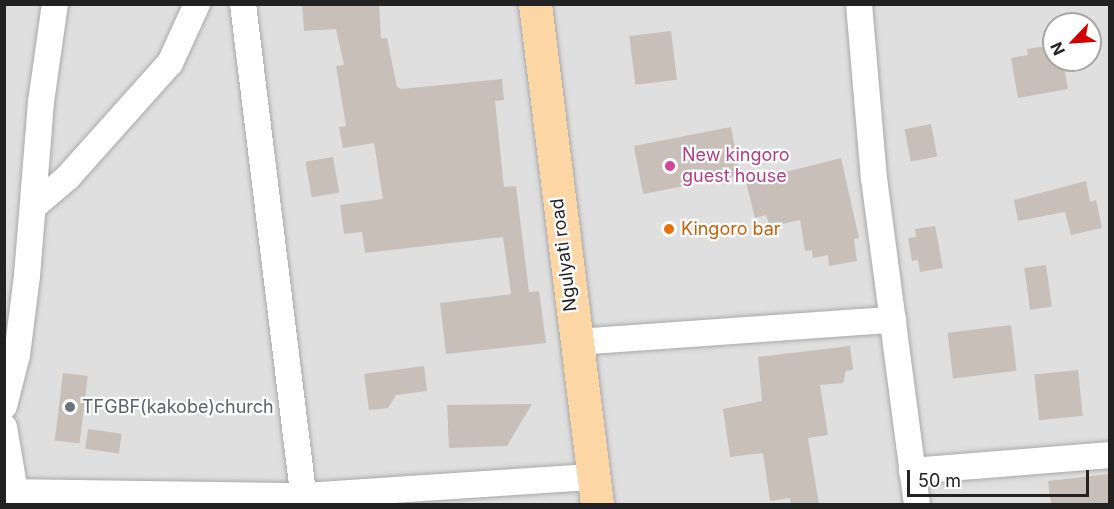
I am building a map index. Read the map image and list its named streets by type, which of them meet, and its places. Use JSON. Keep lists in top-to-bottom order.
{
  "streets": {
    "main road": ["Ngulyati road"]
  },
  "places": ["New kingoro guest house", "Kingoro bar", "TFGBF(kakobe)church"],
  "scale_bar": "50 m",
  "north": "bottom left"
}
